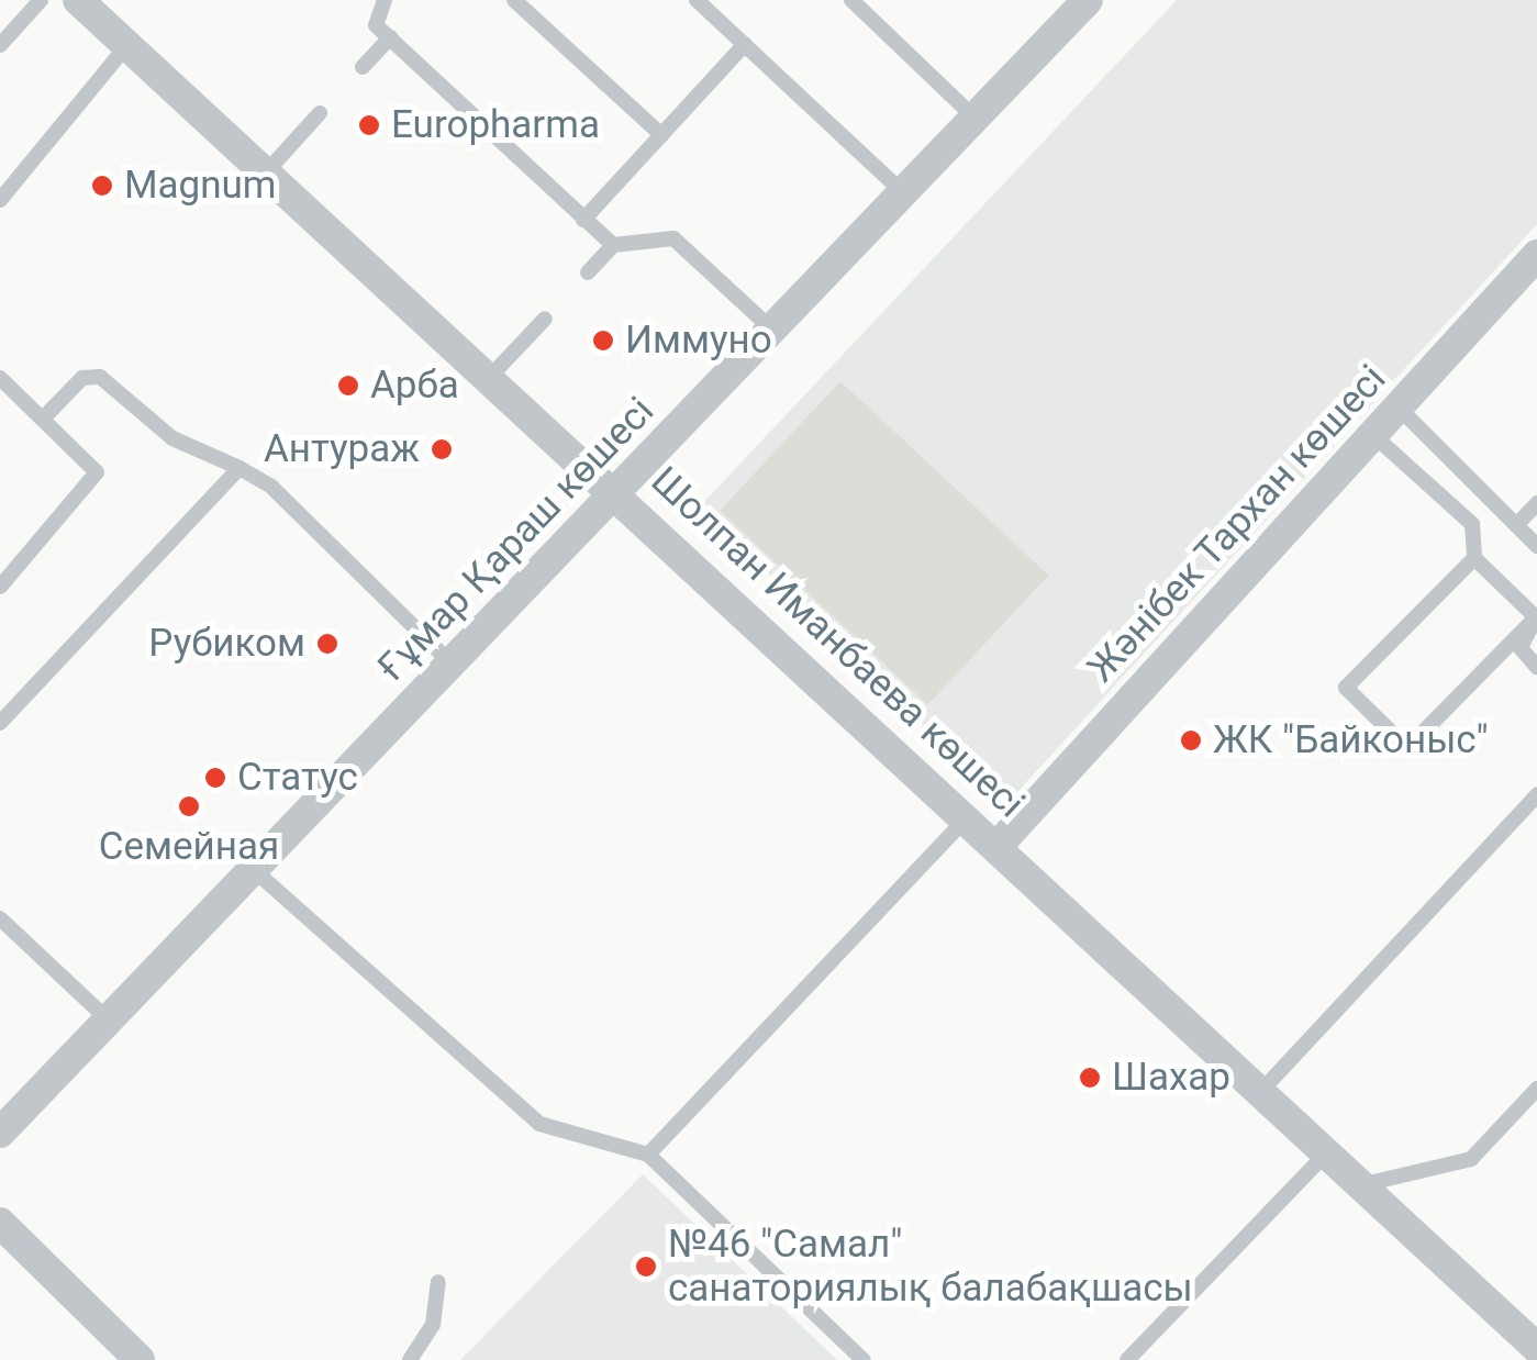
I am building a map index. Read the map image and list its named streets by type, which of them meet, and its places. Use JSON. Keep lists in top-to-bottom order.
{
  "streets": {
    "street": ["Жәнібек Тархан көшесі", "Ғұмар Қараш көшесі", "Шолпан Иманбаева көшесі"]
  },
  "crossings": [
    ["Жәнібек Тархан көшесі", "Шолпан Иманбаева көшесі"],
    ["Ғұмар Қараш көшесі", "Шолпан Иманбаева көшесі"]
  ],
  "places": [
    "Europharma",
    "Magnum",
    "Иммуно",
    "Арба",
    "Антураж",
    "Рубиком",
    "ЖК \"Байконыс\"",
    "Статус",
    "Семейная",
    "Шахар",
    "№46 \"Самал\" санаториялық балабақшасы"
  ]
}
